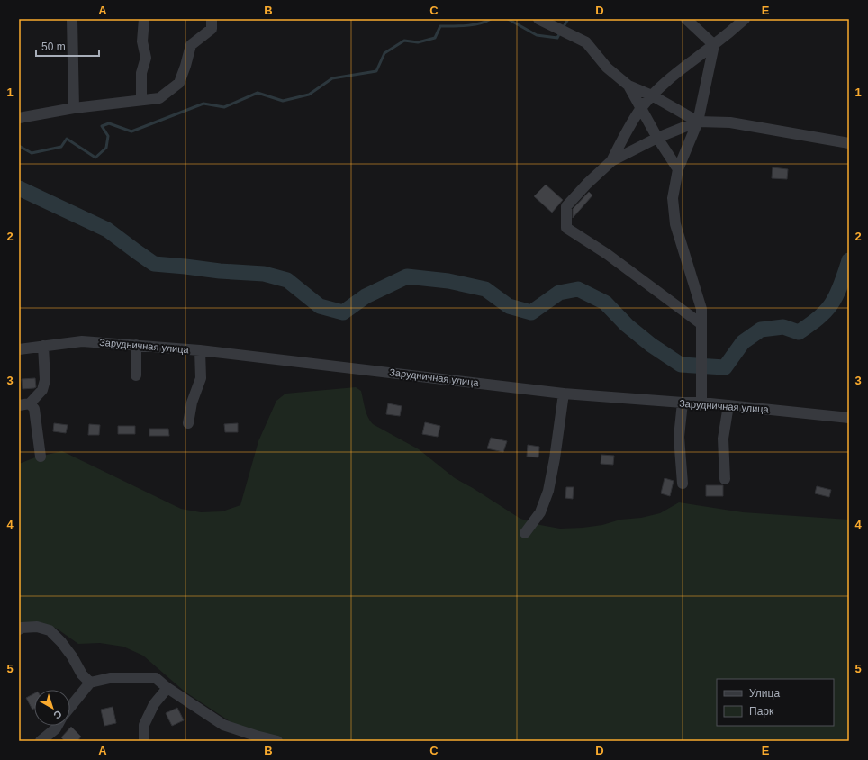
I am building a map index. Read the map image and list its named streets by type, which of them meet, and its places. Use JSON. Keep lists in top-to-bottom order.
{
  "streets": {
    "street": ["Зарудничная улица"]
  },
  "legend": ["Улица", "Парк"],
  "scale_bar": "50 m",
  "north": "bottom right",
  "grid": {
    "columns": [
      "A",
      "B",
      "C",
      "D",
      "E"
    ],
    "rows": [
      "1",
      "2",
      "3",
      "4",
      "5"
    ]
  }
}
